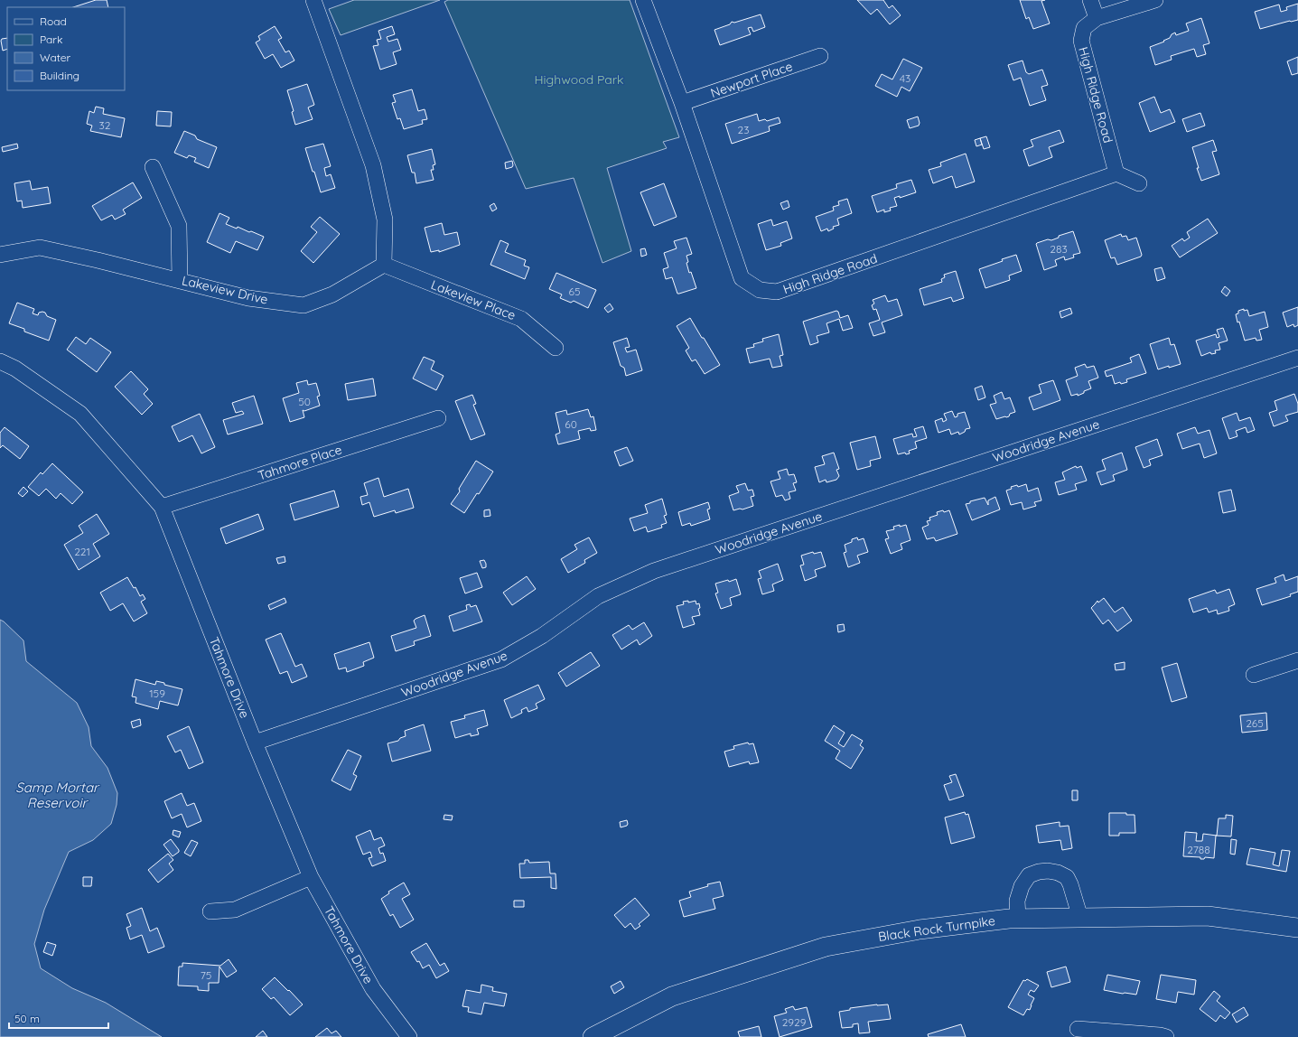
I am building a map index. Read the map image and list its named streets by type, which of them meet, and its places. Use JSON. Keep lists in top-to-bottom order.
{
  "streets": {
    "main road": ["Black Rock Turnpike"],
    "street": [
      "Newport Place",
      "High Ridge Road",
      "Lakeview Drive",
      "Lakeview Place",
      "Woodridge Avenue",
      "Tahmore Place",
      "Tahmore Drive"
    ]
  },
  "crossings": [
    ["Newport Place", "High Ridge Road"],
    ["Lakeview Drive", "Lakeview Place"],
    ["Woodridge Avenue", "Tahmore Drive"],
    ["Tahmore Place", "Tahmore Drive"]
  ],
  "water": ["Samp Mortar Reservoir"],
  "parks": ["Highwood Park"],
  "house_numbers": [
    "43",
    "32",
    "23",
    "283",
    "65",
    "50",
    "60",
    "221",
    "159",
    "265",
    "2788",
    "75",
    "2929"
  ],
  "legend": [
    "Road",
    "Park",
    "Water",
    "Building"
  ],
  "scale_bar": "50 m"
}
